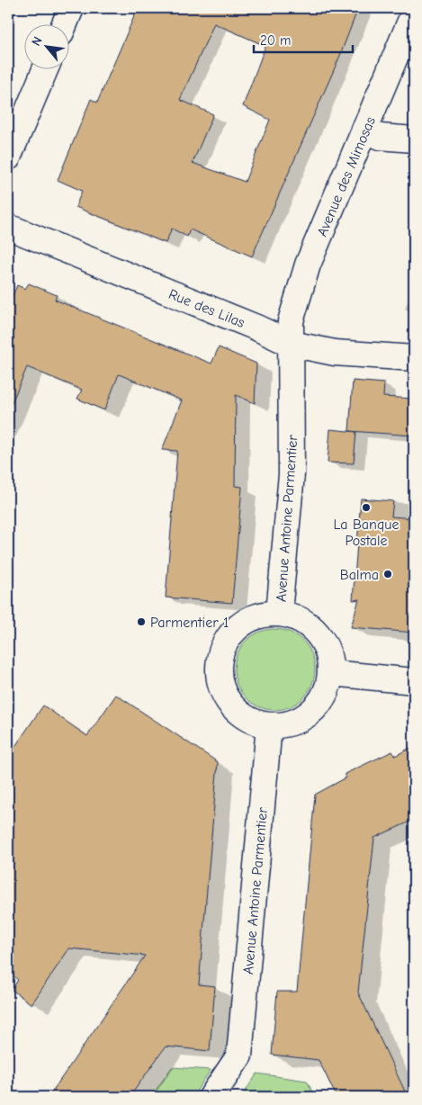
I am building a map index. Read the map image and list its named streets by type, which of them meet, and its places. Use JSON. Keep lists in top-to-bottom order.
{
  "streets": {
    "street": ["Avenue des Mimosas", "Rue des Lilas", "Avenue Antoine Parmentier"]
  },
  "crossings": [
    ["Avenue des Mimosas", "Rue des Lilas"],
    ["Avenue des Mimosas", "Avenue Antoine Parmentier"],
    ["Rue des Lilas", "Avenue Antoine Parmentier"]
  ],
  "places": ["La Banque Postale", "Balma", "Parmentier 1"],
  "scale_bar": "20 m",
  "north": "top left"
}
